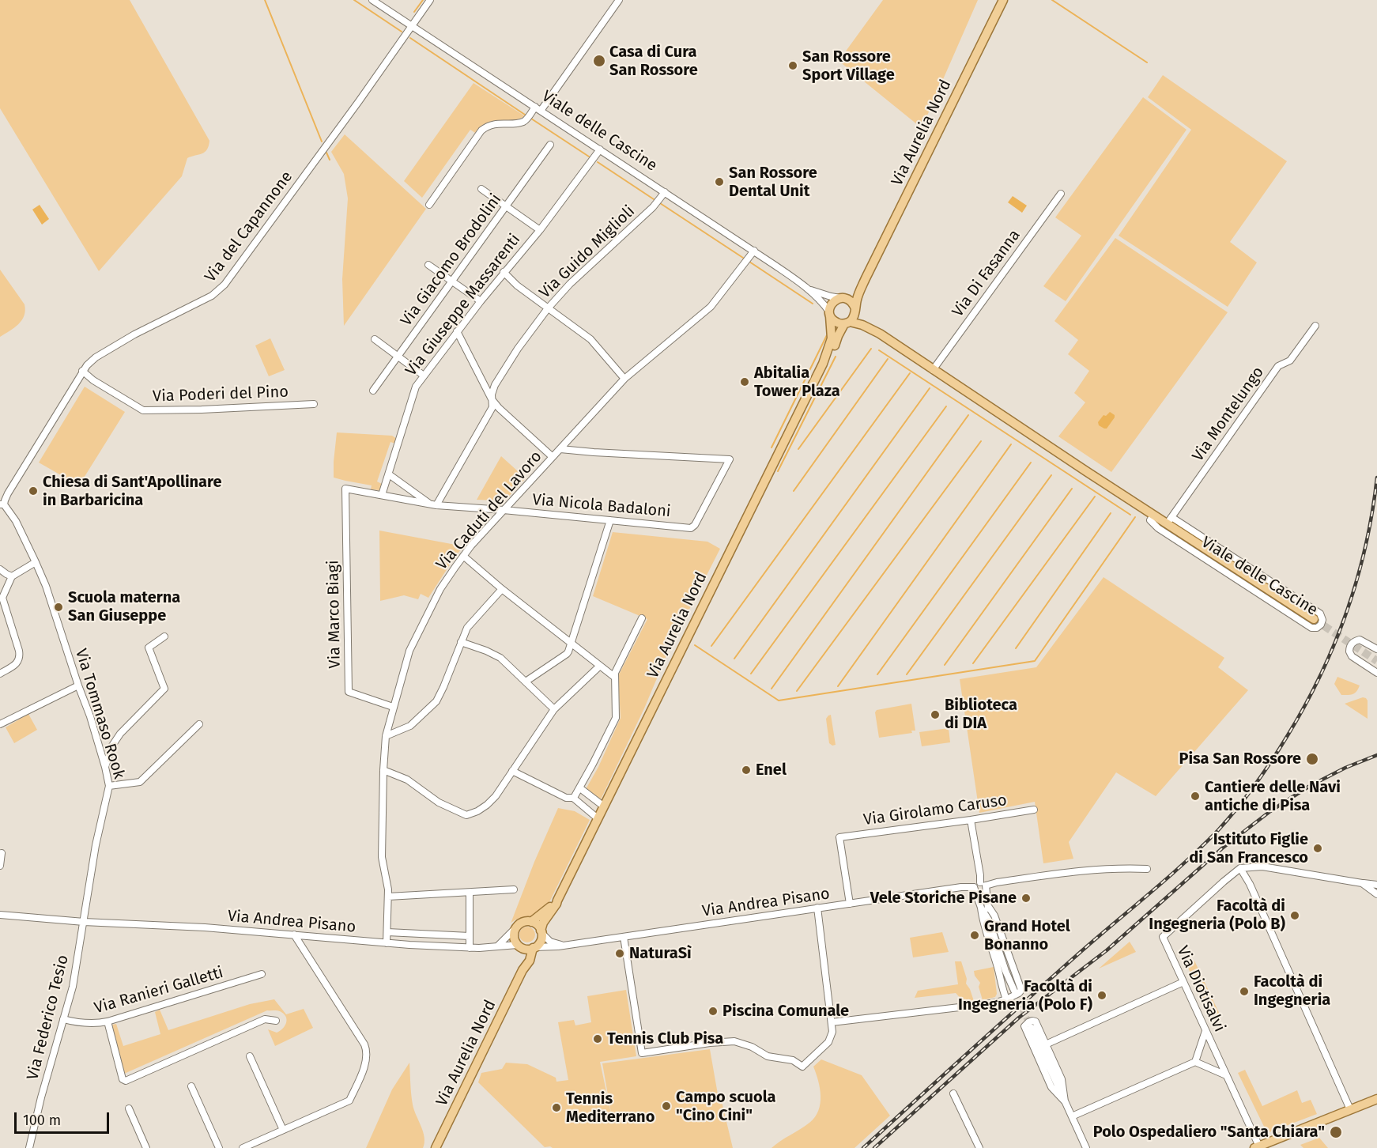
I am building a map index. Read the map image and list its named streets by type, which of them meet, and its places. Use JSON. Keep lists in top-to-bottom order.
{
  "streets": {
    "main road": ["Viale delle Cascine", "Via Aurelia Nord"],
    "street": [
      "Via del Capannone",
      "Via Guido Miglioli",
      "Via Giacomo Brodolini",
      "Via Di Fasanna",
      "Via Giuseppe Massarenti",
      "Via Poderi del Pino",
      "Via Montelungo",
      "Via Nicola Badaloni",
      "Via Caduti del Lavoro",
      "Via Marco Biagi",
      "Via Tommaso Rook",
      "Via Girolamo Caruso",
      "Via Andrea Pisano",
      "Via Diotisalvi",
      "Via Ranieri Galletti",
      "Via Federico Tesio"
    ]
  },
  "crossings": [
    ["Viale delle Cascine", "Via Aurelia Nord"],
    ["Viale delle Cascine", "Via del Capannone"],
    ["Viale delle Cascine", "Via Guido Miglioli"],
    ["Viale delle Cascine", "Via Di Fasanna"],
    ["Viale delle Cascine", "Via Giuseppe Massarenti"],
    ["Viale delle Cascine", "Via Montelungo"],
    ["Viale delle Cascine", "Via Caduti del Lavoro"],
    ["Via Aurelia Nord", "Via Andrea Pisano"],
    ["Via del Capannone", "Via Poderi del Pino"],
    ["Via del Capannone", "Via Tommaso Rook"],
    ["Via Guido Miglioli", "Via Nicola Badaloni"],
    ["Via Giuseppe Massarenti", "Via Nicola Badaloni"],
    ["Via Nicola Badaloni", "Via Caduti del Lavoro"],
    ["Via Nicola Badaloni", "Via Marco Biagi"],
    ["Via Caduti del Lavoro", "Via Marco Biagi"],
    ["Via Caduti del Lavoro", "Via Andrea Pisano"],
    ["Via Tommaso Rook", "Via Andrea Pisano"],
    ["Via Tommaso Rook", "Via Federico Tesio"],
    ["Via Girolamo Caruso", "Via Andrea Pisano"],
    ["Via Andrea Pisano", "Via Federico Tesio"],
    ["Via Ranieri Galletti", "Via Federico Tesio"]
  ],
  "places": [
    "Casa di Cura San Rossore",
    "San Rossore Sport Village",
    "San Rossore Dental Unit",
    "Abitalia Tower Plaza",
    "Chiesa di Sant'Apollinare in Barbaricina",
    "Scuola materna San Giuseppe",
    "Biblioteca di DIA",
    "Pisa San Rossore",
    "Enel",
    "Cantiere delle Navi antiche di Pisa",
    "Istituto Figlie di San Francesco",
    "Vele Storiche Pisane",
    "Facoltà di Ingegneria (Polo B)",
    "Grand Hotel Bonanno",
    "NaturaSì",
    "Facoltà di Ingegneria",
    "Facoltà di Ingegneria (Polo F)",
    "Piscina Comunale",
    "Tennis Club Pisa",
    "Campo scuola \"Cino Cini\"",
    "Tennis Mediterrano",
    "Polo Ospedaliero \"Santa Chiara\""
  ],
  "scale_bar": "100 m"
}
